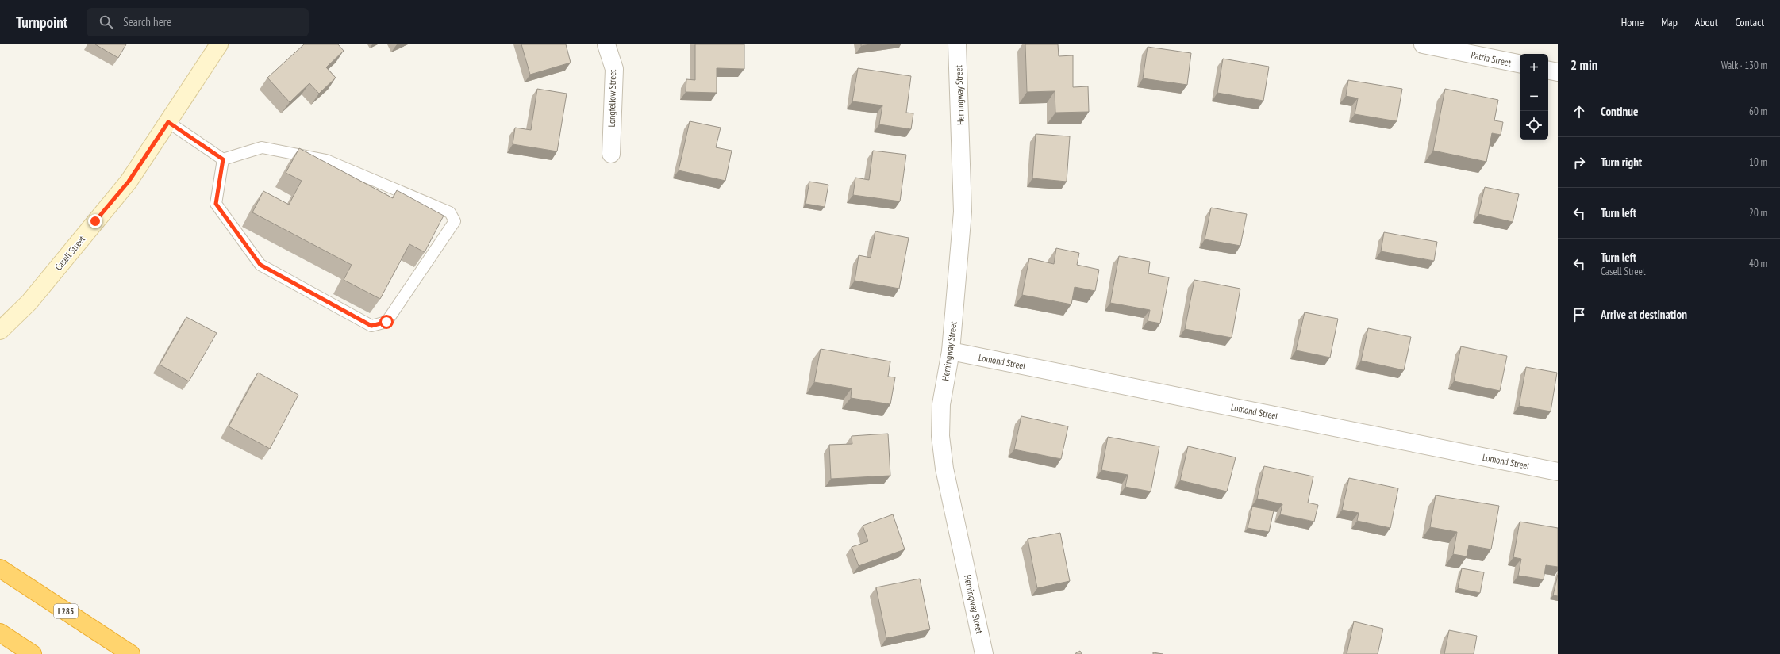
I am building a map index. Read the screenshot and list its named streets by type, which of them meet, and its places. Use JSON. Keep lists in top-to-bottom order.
{
  "streets": {
    "highway": ["I 285"],
    "street": [
      "Patria Street",
      "Hemingway Street",
      "Longfellow Street",
      "Casell Street",
      "Lomond Street"
    ]
  },
  "crossings": [
    ["Hemingway Street", "Lomond Street"]
  ],
  "page": {
    "header": "Turnpoint",
    "search": "Search here",
    "nav": [
      "Home",
      "Map",
      "About",
      "Contact"
    ],
    "heading": ["2 min", "Walk · 130 m"],
    "map_buttons": ["+", "−"],
    "list": [
      ["Continue", "60 m"],
      ["Turn right", "10 m"],
      ["Turn left", "20 m"],
      ["Turn left", "Casell Street", "40 m"],
      "Arrive at destination"
    ]
  }
}
